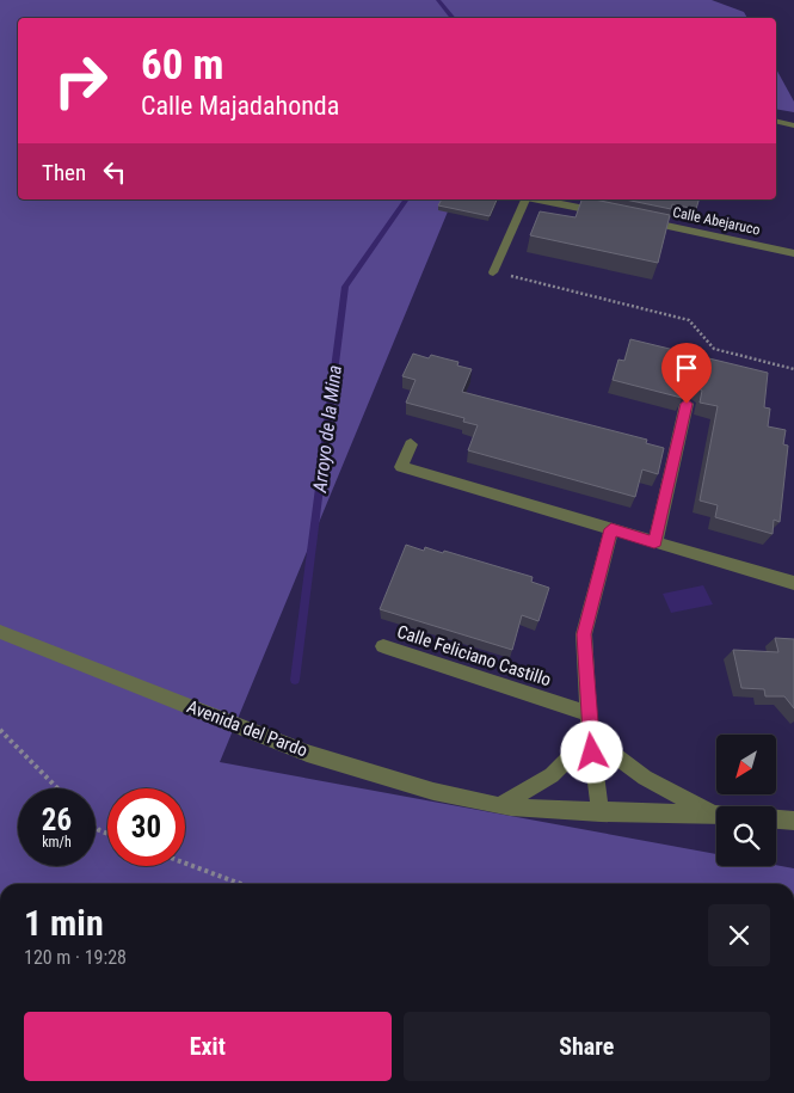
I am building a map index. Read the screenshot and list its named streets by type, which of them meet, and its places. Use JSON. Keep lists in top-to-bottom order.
{
  "streets": {
    "street": ["Calle Abejaruco", "Calle Feliciano Castillo", "Avenida del Pardo"]
  },
  "water": ["Arroyo de la Mina"],
  "north": "bottom left",
  "page": {
    "turn": ["60 m", "Calle Majadahonda"],
    "then": "Then",
    "speed": "26 km/h",
    "limit": "30",
    "heading": ["1 min", "120 m · 19:28"],
    "buttons": ["Exit", "Share"]
  }
}
